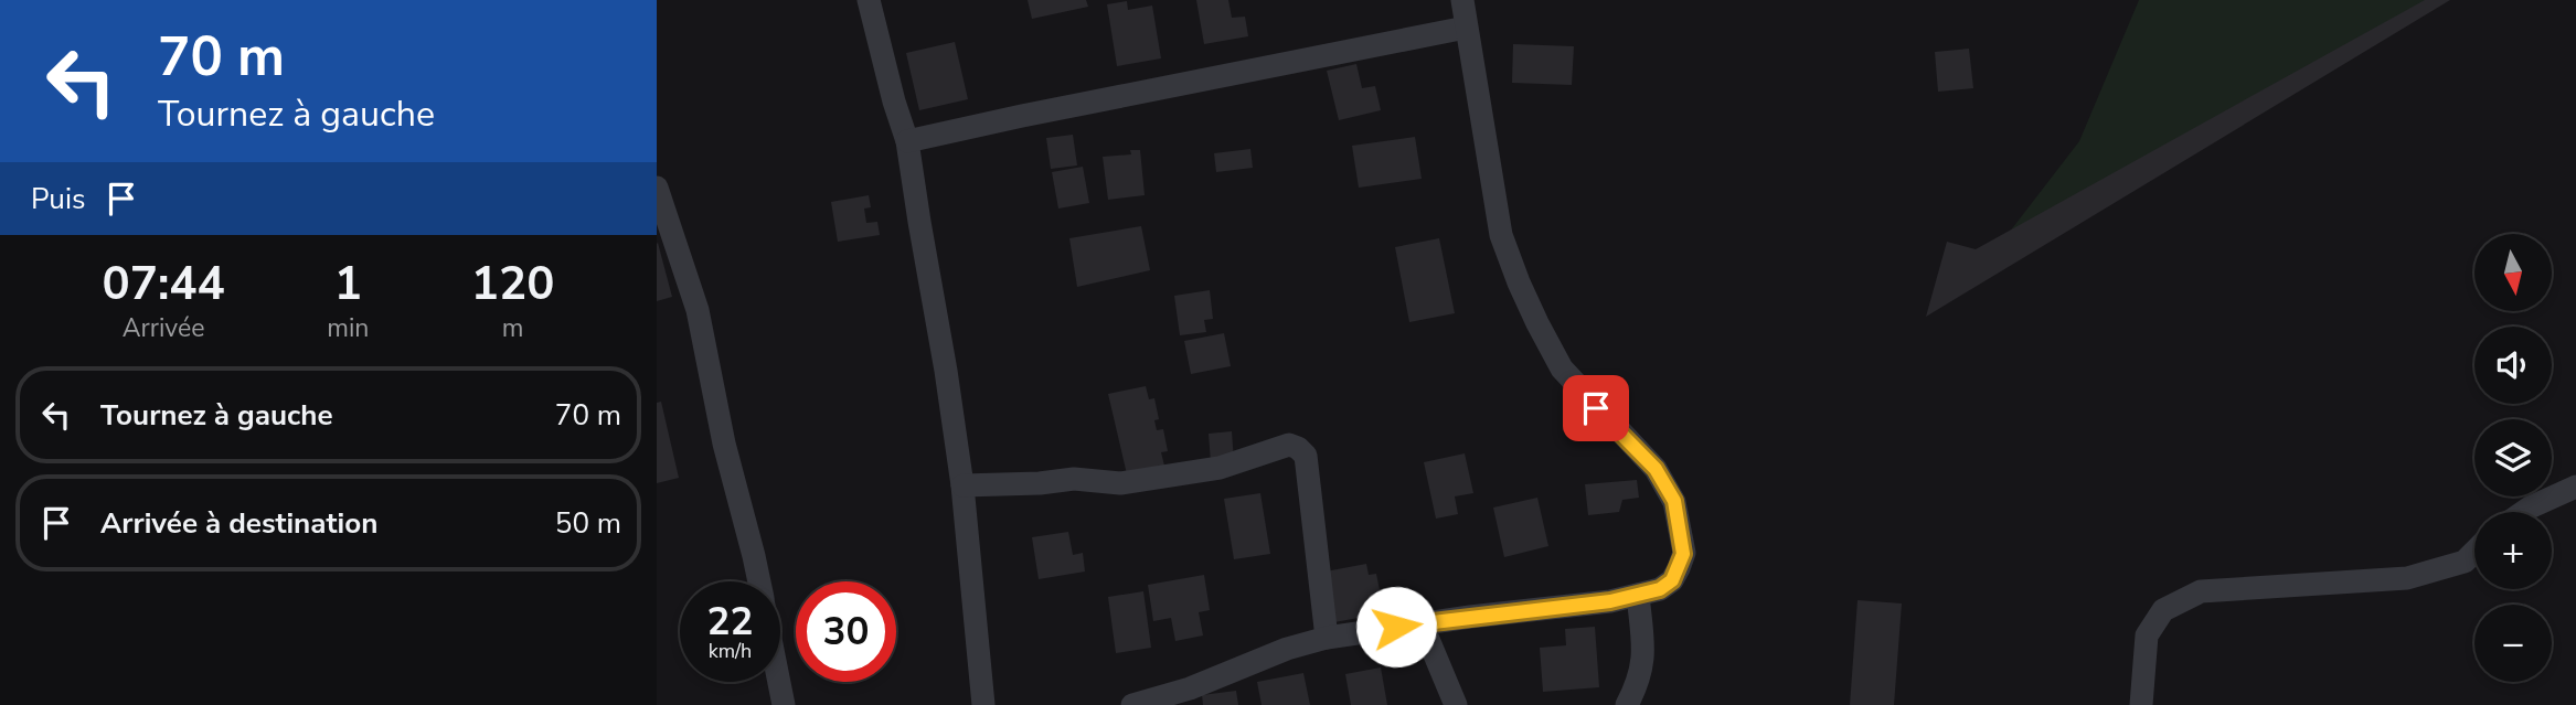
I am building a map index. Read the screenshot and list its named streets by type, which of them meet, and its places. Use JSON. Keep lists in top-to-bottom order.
{
  "north": "bottom",
  "page": {
    "turn": ["70 m", "Tournez à gauche"],
    "then": "Puis",
    "map_buttons": ["+", "−"],
    "eta": [
      "07:44",
      "Arrivée",
      "1",
      "min",
      "120",
      "m"
    ],
    "list": [
      {
        "name": "Tournez à gauche",
        "value": "70 m"
      },
      {
        "name": "Arrivée à destination",
        "value": "50 m"
      }
    ],
    "speed": "22 km/h",
    "limit": "30"
  }
}
